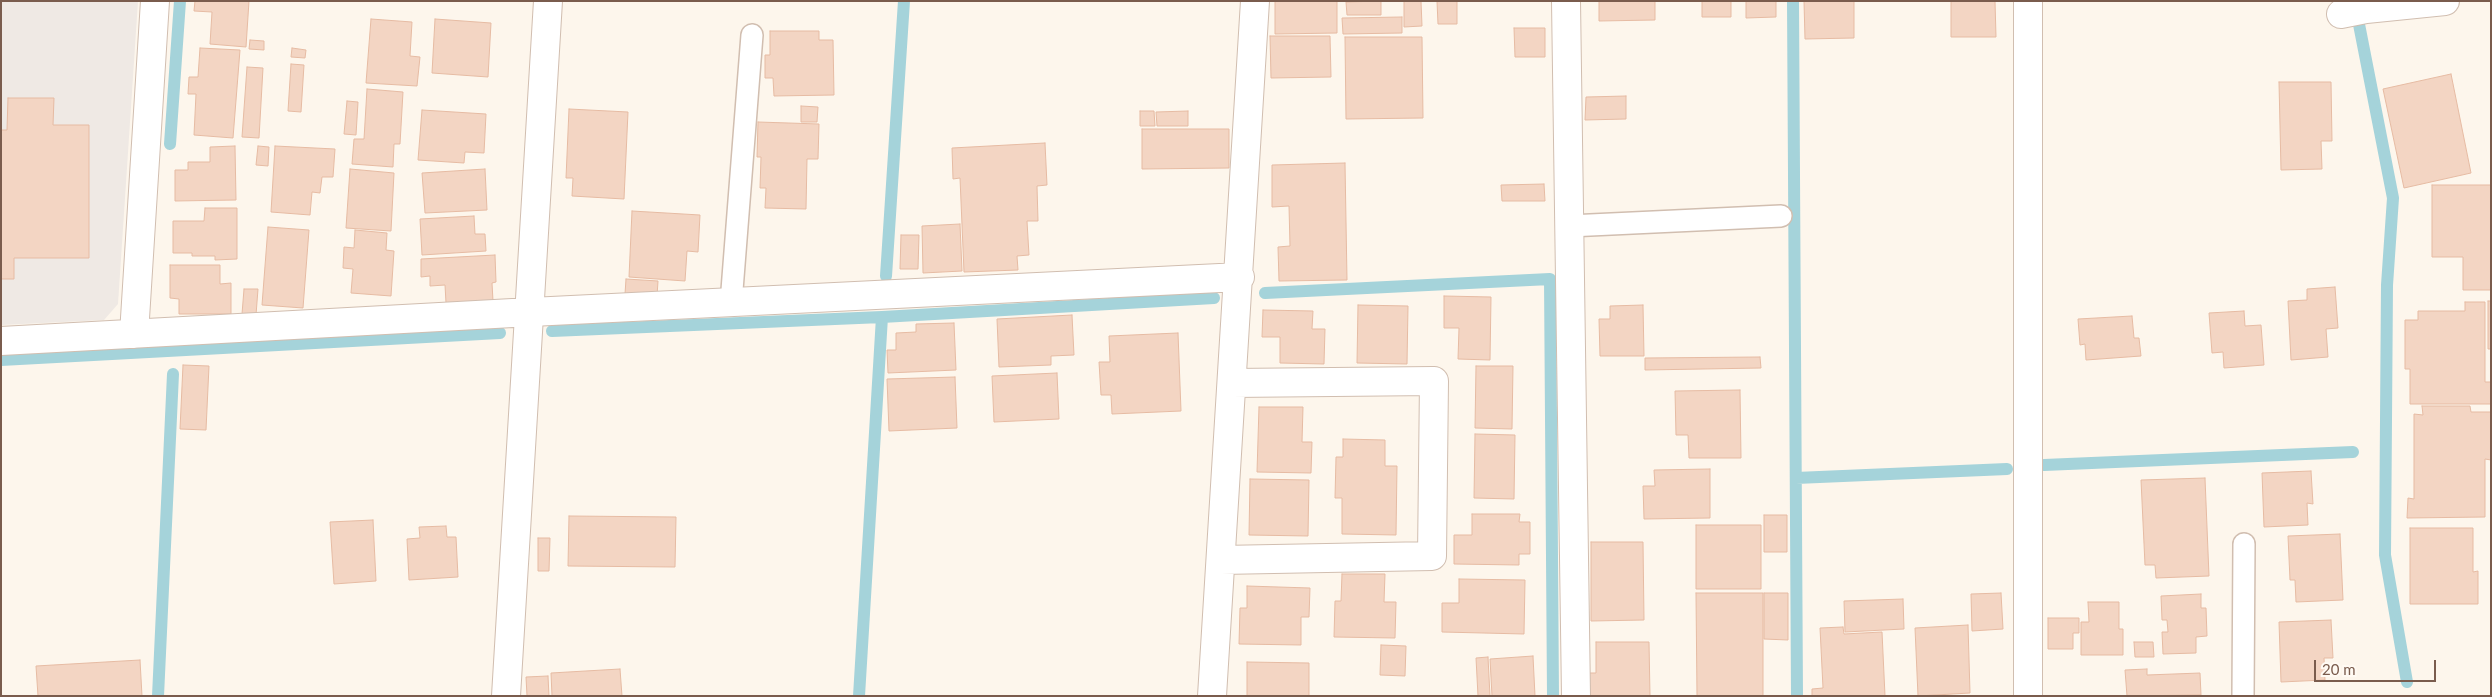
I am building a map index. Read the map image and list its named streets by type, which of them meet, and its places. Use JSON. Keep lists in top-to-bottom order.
{
  "scale_bar": "20 m"
}
